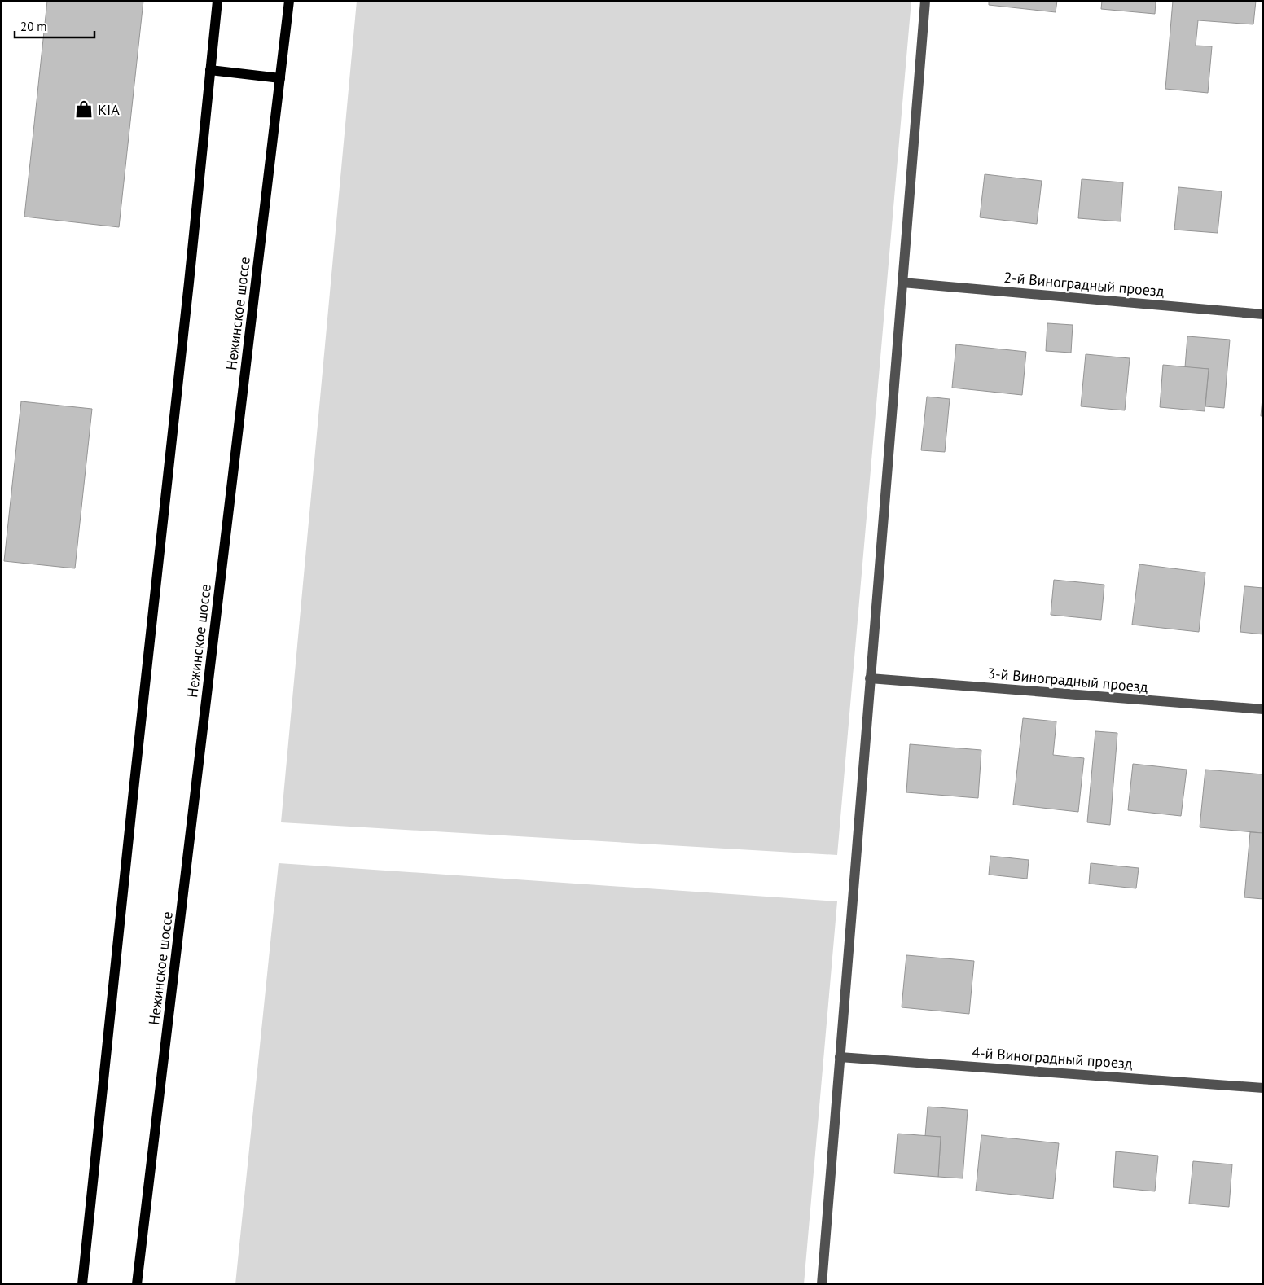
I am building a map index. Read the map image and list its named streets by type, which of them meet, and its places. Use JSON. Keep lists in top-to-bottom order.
{
  "streets": {
    "main road": ["Нежинское шоссе"],
    "street": ["2-й Виноградный проезд", "3-й Виноградный проезд", "4-й Виноградный проезд"]
  },
  "places": {
    "shop": ["KIA"]
  },
  "scale_bar": "20 m"
}
